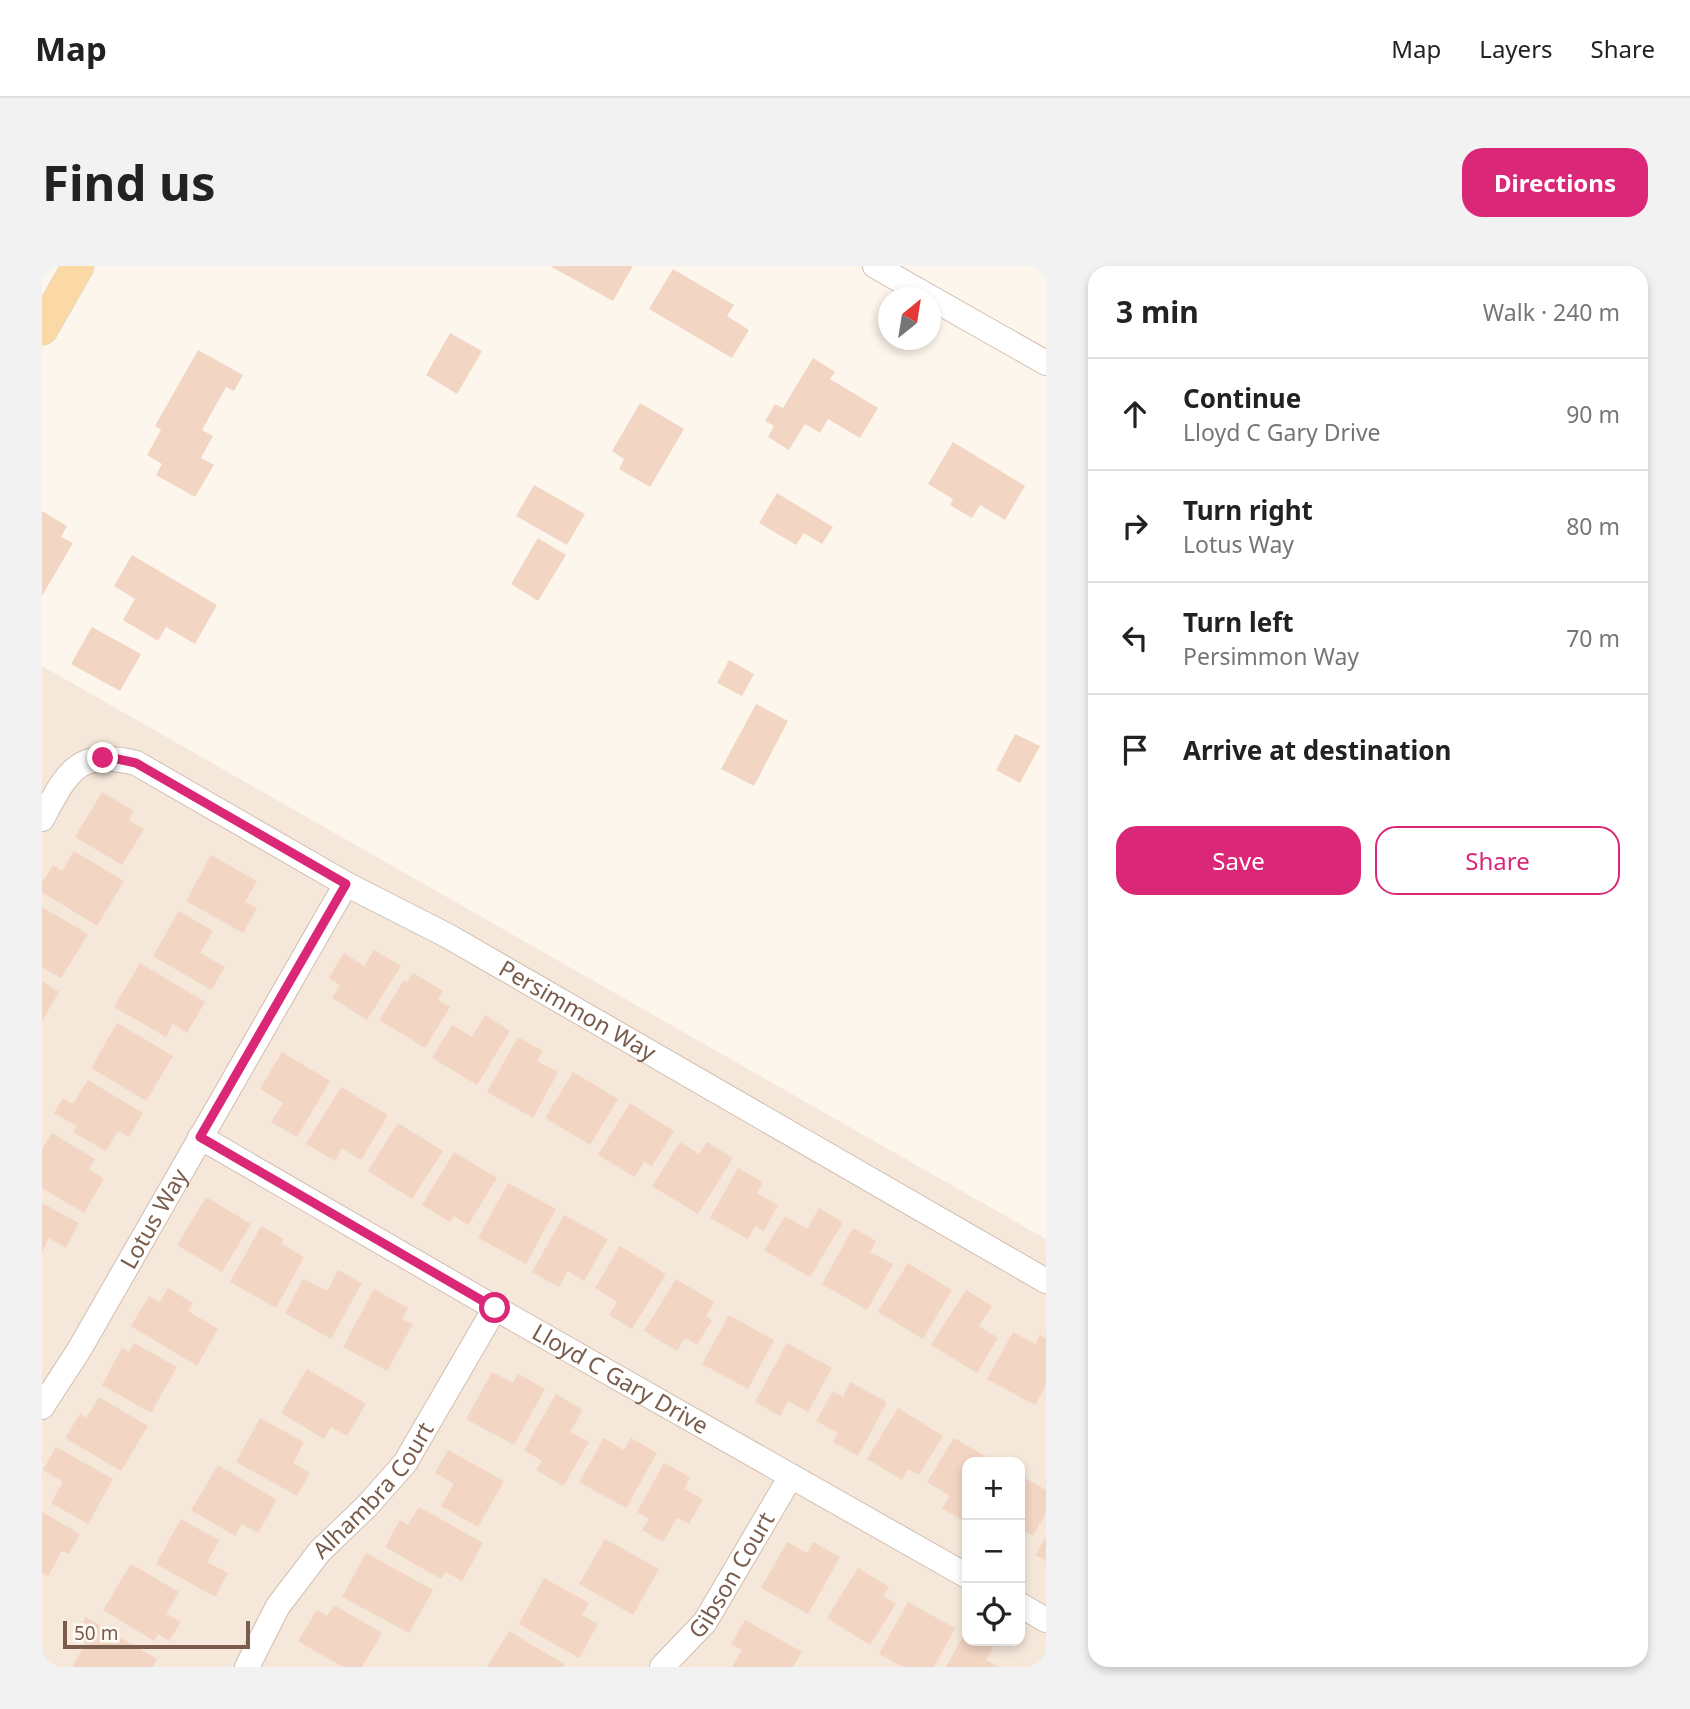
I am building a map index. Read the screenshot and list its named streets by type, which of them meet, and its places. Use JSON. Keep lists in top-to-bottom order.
{
  "streets": {
    "street": [
      "Persimmon Way",
      "Lotus Way",
      "Lloyd C Gary Drive",
      "Alhambra Court",
      "Gibson Court"
    ]
  },
  "crossings": [
    ["Persimmon Way", "Lotus Way"],
    ["Lotus Way", "Lloyd C Gary Drive"],
    ["Lloyd C Gary Drive", "Alhambra Court"],
    ["Lloyd C Gary Drive", "Gibson Court"]
  ],
  "scale_bar": "50 m",
  "north": "top right",
  "page": {
    "header": "Map",
    "nav": ["Map", "Layers", "Share"],
    "buttons": [
      "Directions",
      ["Save", "Share"]
    ],
    "title": "Find us",
    "heading": ["3 min", "Walk · 240 m"],
    "list": [
      ["Continue", "Lloyd C Gary Drive", "90 m"],
      ["Turn right", "Lotus Way", "80 m"],
      ["Turn left", "Persimmon Way", "70 m"],
      "Arrive at destination"
    ],
    "map_buttons": ["+", "−"],
    "scale": "50 m"
  }
}
